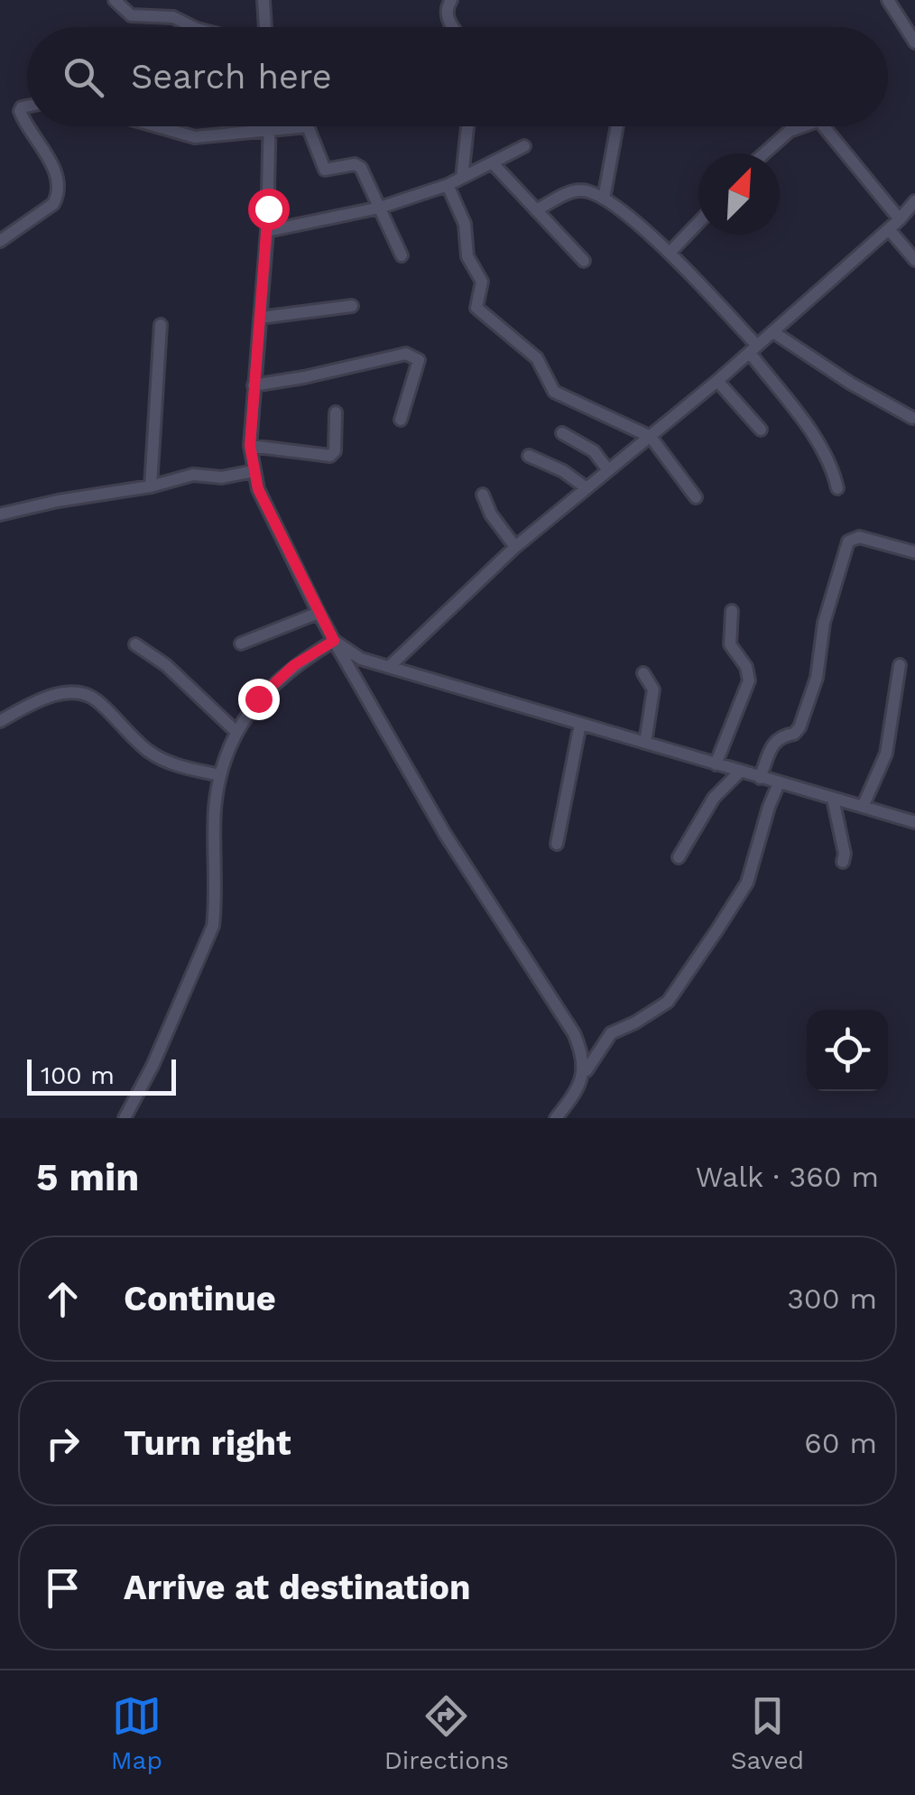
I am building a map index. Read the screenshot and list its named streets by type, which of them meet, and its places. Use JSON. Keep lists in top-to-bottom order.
{
  "scale_bar": "100 m",
  "north": "top right",
  "page": {
    "search": "Search here",
    "scale": "100 m",
    "heading": ["5 min", "Walk · 360 m"],
    "list": [
      ["Continue", "300 m"],
      ["Turn right", "60 m"],
      "Arrive at destination"
    ],
    "nav": ["Map", "Directions", "Saved"]
  }
}
